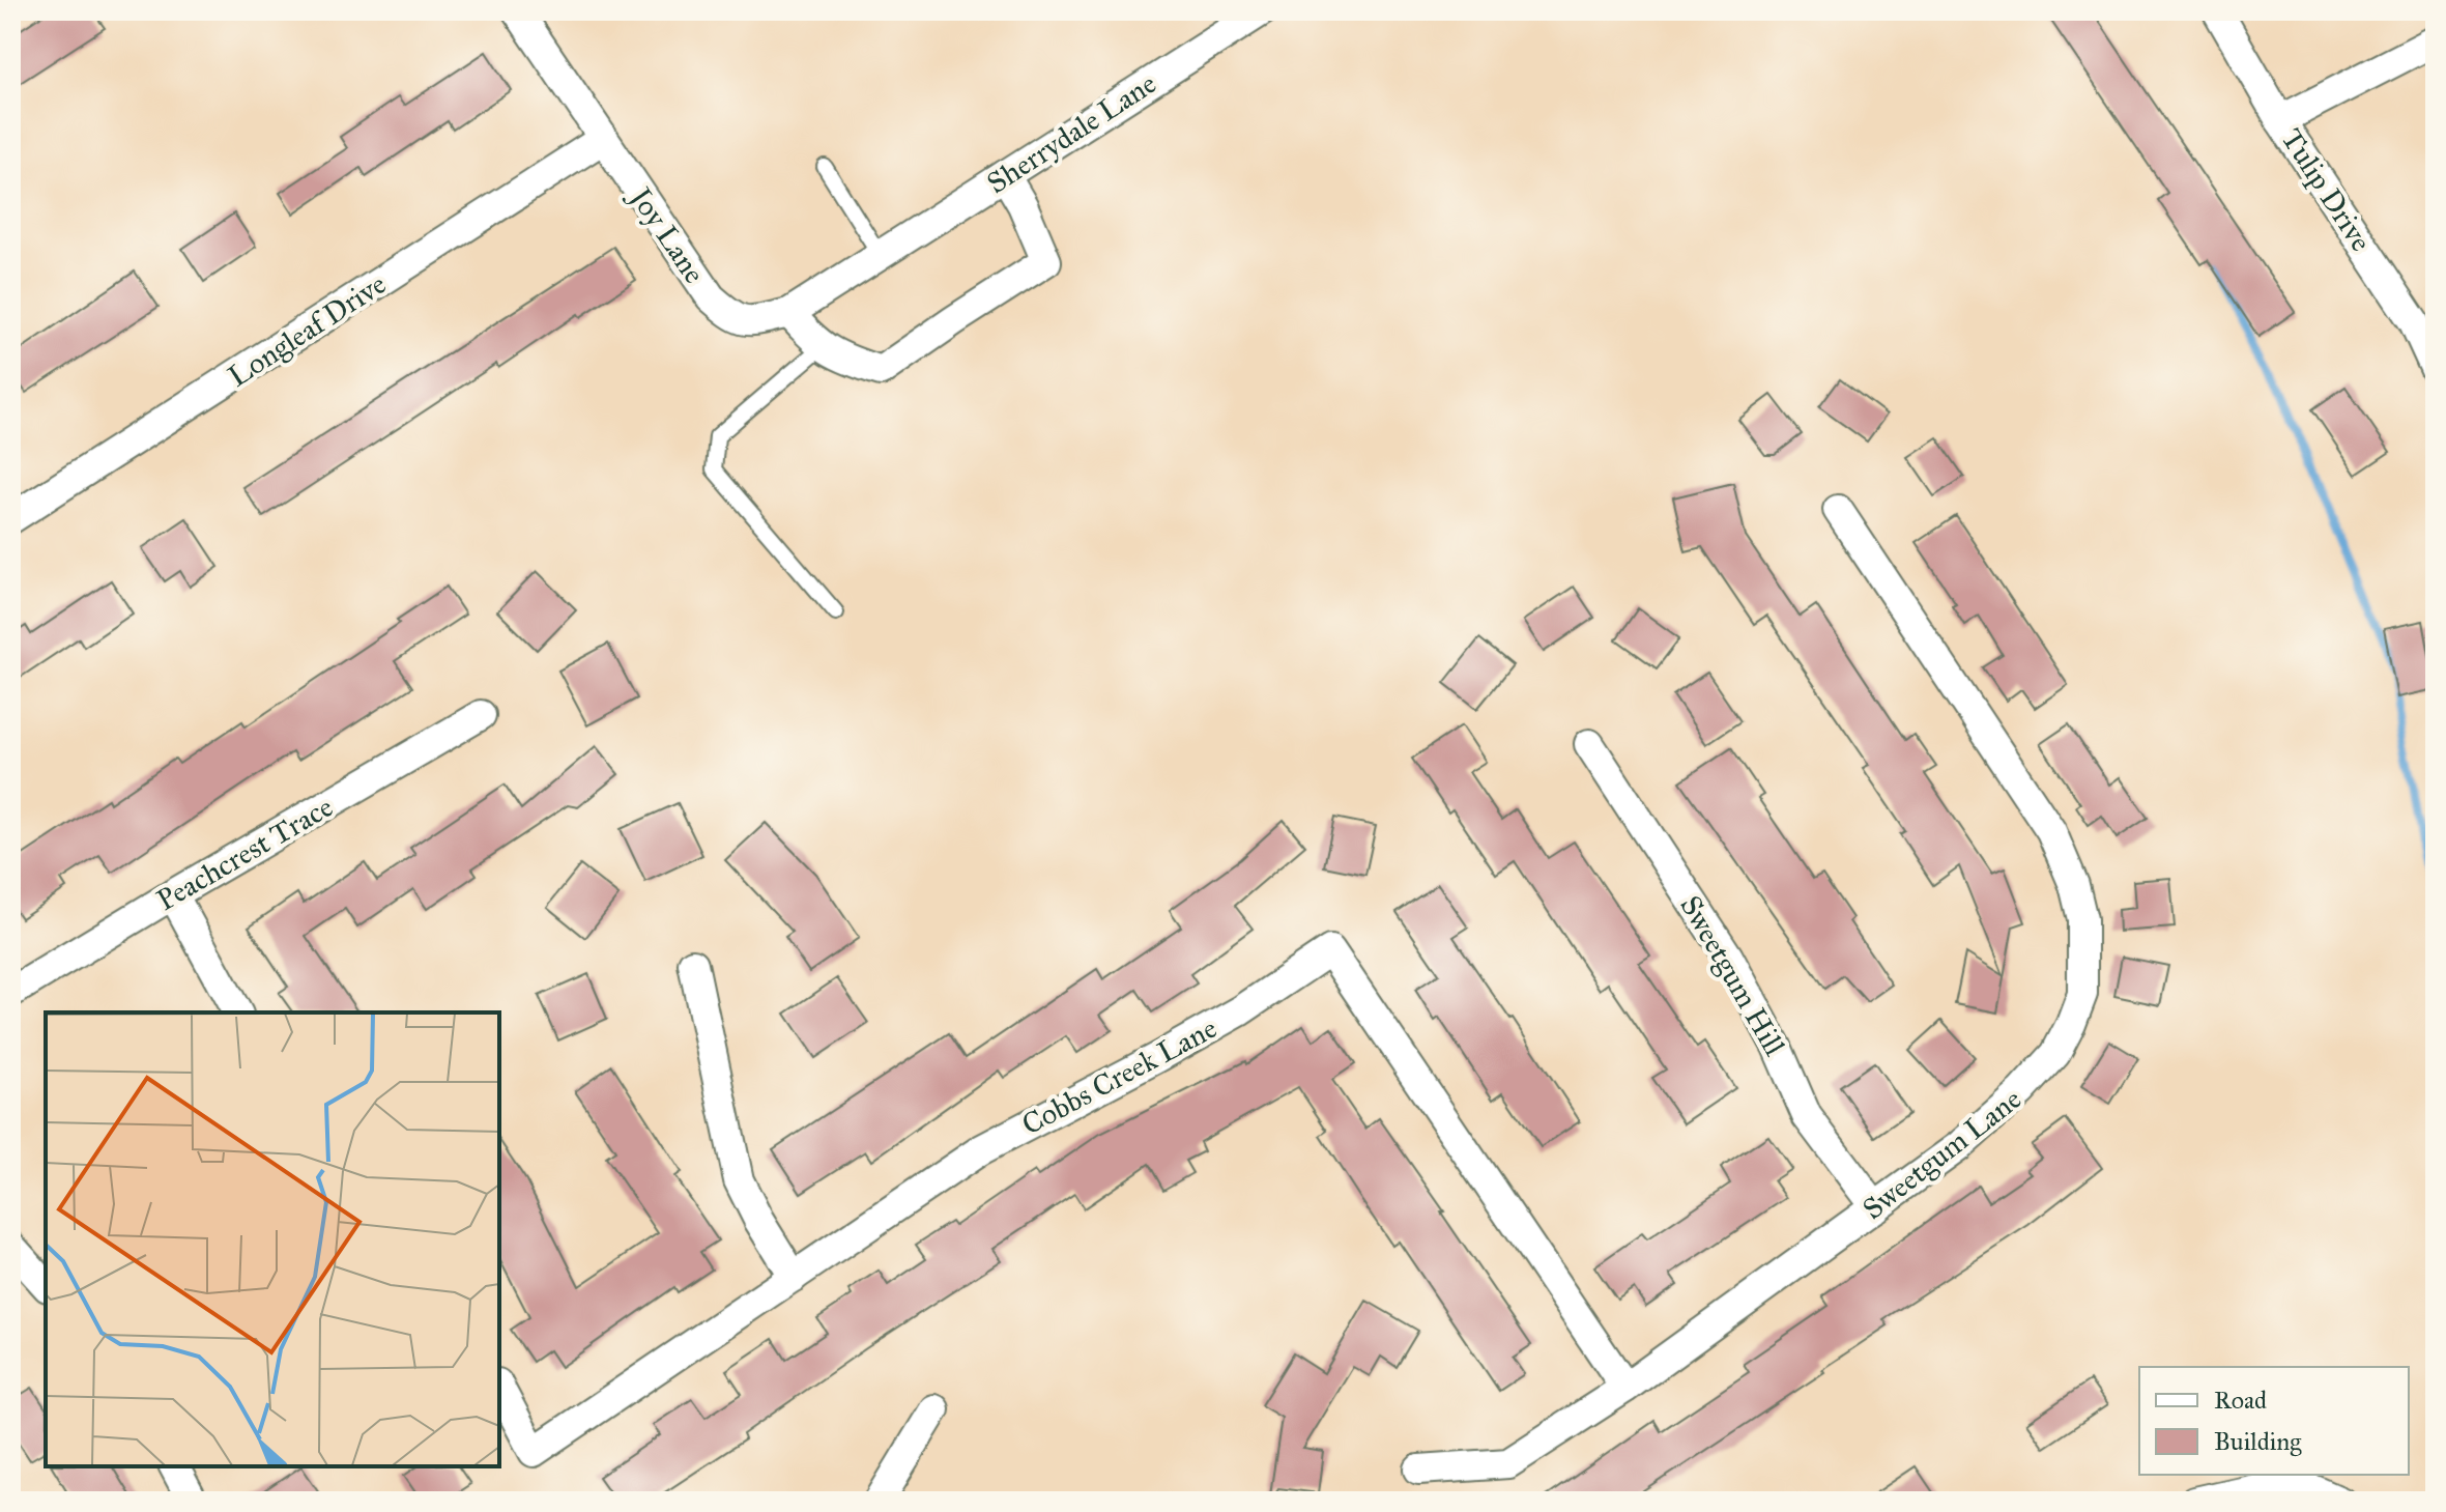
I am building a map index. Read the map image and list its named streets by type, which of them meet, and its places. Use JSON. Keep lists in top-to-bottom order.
{
  "streets": {
    "street": [
      "Sherrydale Lane",
      "Tulip Drive",
      "Joy Lane",
      "Longleaf Drive",
      "Peachcrest Trace",
      "Sweetgum Hill",
      "Cobbs Creek Lane",
      "Sweetgum Lane"
    ]
  },
  "crossings": [
    ["Sherrydale Lane", "Joy Lane"],
    ["Joy Lane", "Longleaf Drive"],
    ["Sweetgum Hill", "Sweetgum Lane"],
    ["Cobbs Creek Lane", "Sweetgum Lane"]
  ],
  "legend": ["Road", "Building"]
}
